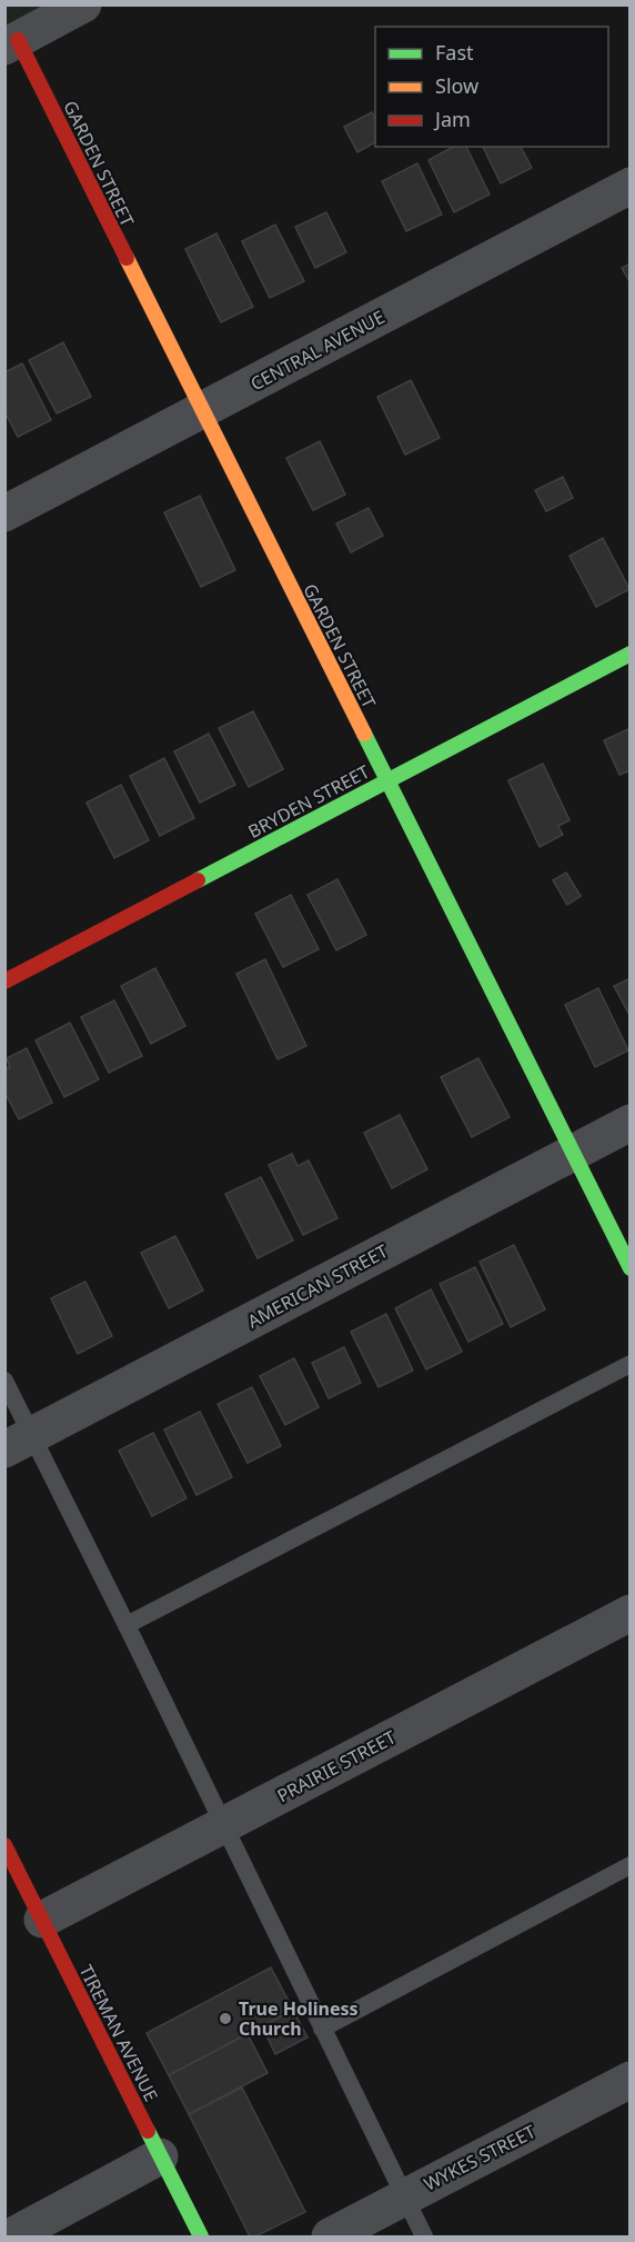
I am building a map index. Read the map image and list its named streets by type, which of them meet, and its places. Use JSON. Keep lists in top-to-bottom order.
{
  "streets": {
    "street": [
      "GARDEN STREET",
      "CENTRAL AVENUE",
      "BRYDEN STREET",
      "AMERICAN STREET",
      "PRAIRIE STREET",
      "TIREMAN AVENUE",
      "WYKES STREET"
    ]
  },
  "crossings": [
    ["GARDEN STREET", "CENTRAL AVENUE"],
    ["GARDEN STREET", "BRYDEN STREET"],
    ["GARDEN STREET", "AMERICAN STREET"],
    ["PRAIRIE STREET", "TIREMAN AVENUE"]
  ],
  "places": ["True Holiness Church"],
  "legend": ["Fast", "Slow", "Jam"]
}
